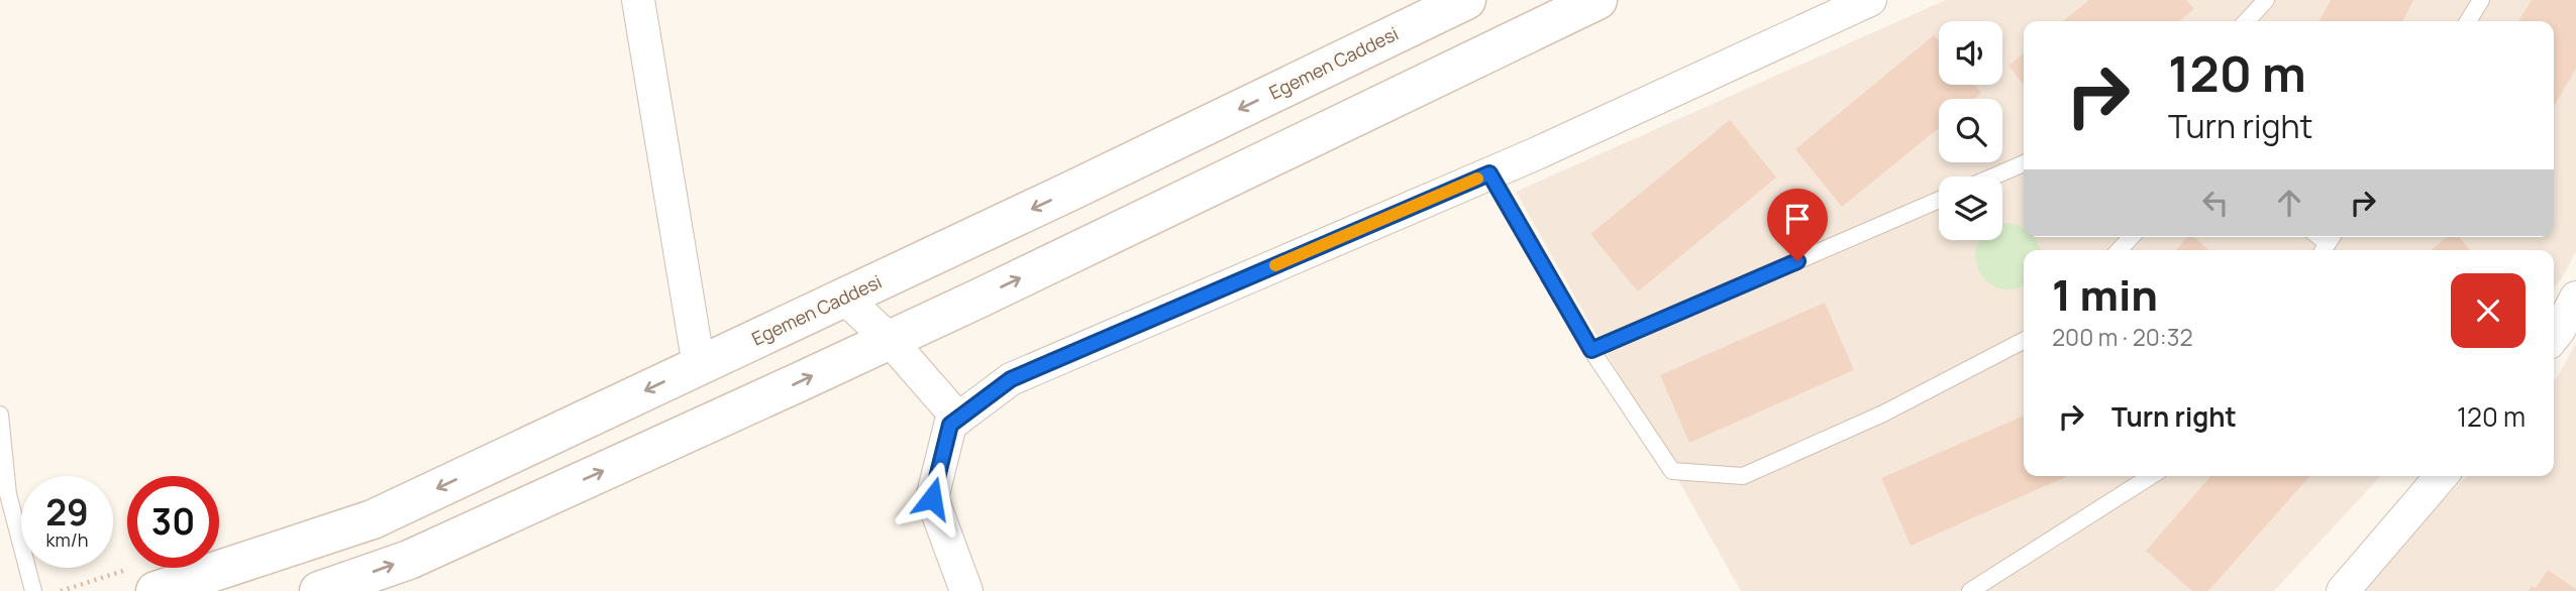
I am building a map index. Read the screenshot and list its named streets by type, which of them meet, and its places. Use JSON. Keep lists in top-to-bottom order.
{
  "streets": {
    "main road": ["Egemen Caddesi"]
  },
  "page": {
    "turn": ["120 m", "Turn right"],
    "heading": ["1 min", "200 m · 20:32"],
    "list": [
      {
        "name": "Turn right",
        "value": "120 m"
      }
    ],
    "speed": "29 km/h",
    "limit": "30"
  }
}
